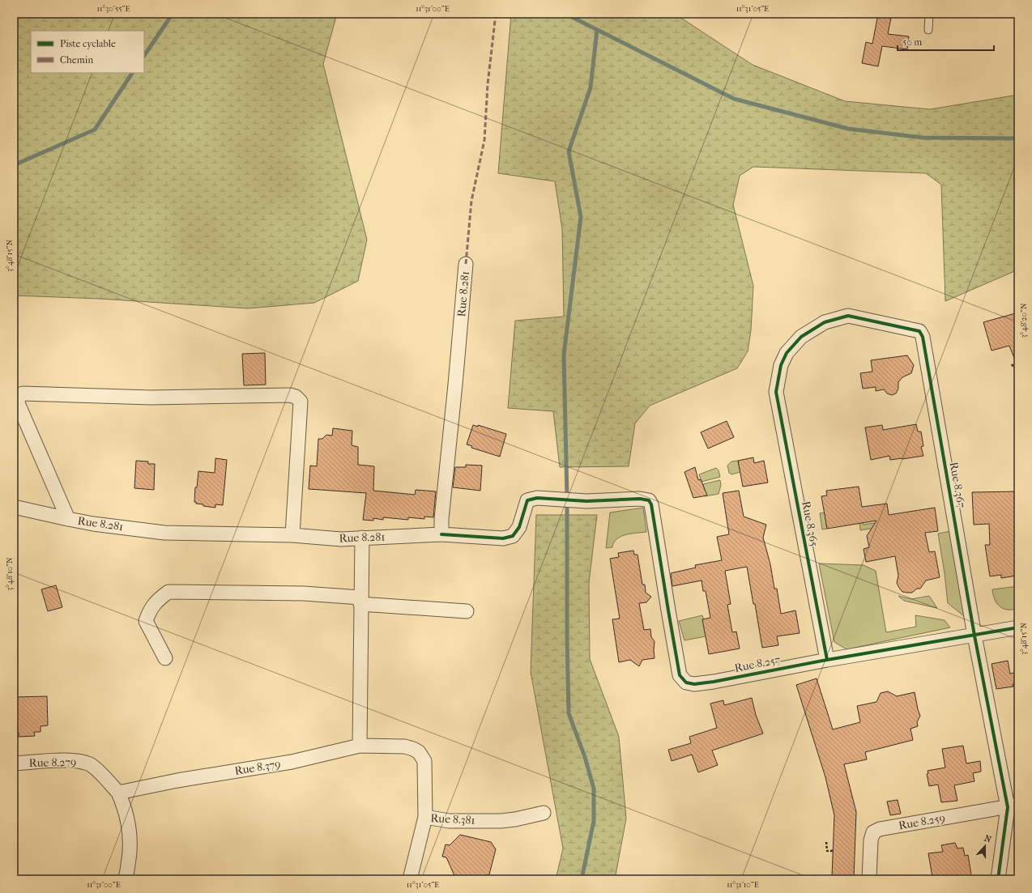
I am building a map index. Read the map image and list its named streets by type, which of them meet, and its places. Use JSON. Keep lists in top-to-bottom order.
{
  "streets": {
    "street": [
      "Rue 8.281",
      "Rue 8.367",
      "Rue 8.365",
      "Rue 8.257",
      "Rue 8.279",
      "Rue 8.379",
      "Rue 8.381",
      "Rue 8.259"
    ]
  },
  "crossings": [
    ["Rue 8.281", "Rue 8.257"],
    ["Rue 8.367", "Rue 8.365"],
    ["Rue 8.367", "Rue 8.257"],
    ["Rue 8.367", "Rue 8.259"],
    ["Rue 8.365", "Rue 8.257"],
    ["Rue 8.279", "Rue 8.379"],
    ["Rue 8.379", "Rue 8.381"]
  ],
  "legend": ["Piste cyclable", "Chemin"],
  "scale_bar": "50 m",
  "north": "top",
  "coordinates": [
    "11°30'55\"E",
    "11°31'00\"E",
    "11°31'05\"E",
    "3°48'15\"N",
    "3°48'20\"N",
    "3°48'10\"N",
    "11°31'10\"E"
  ]
}
